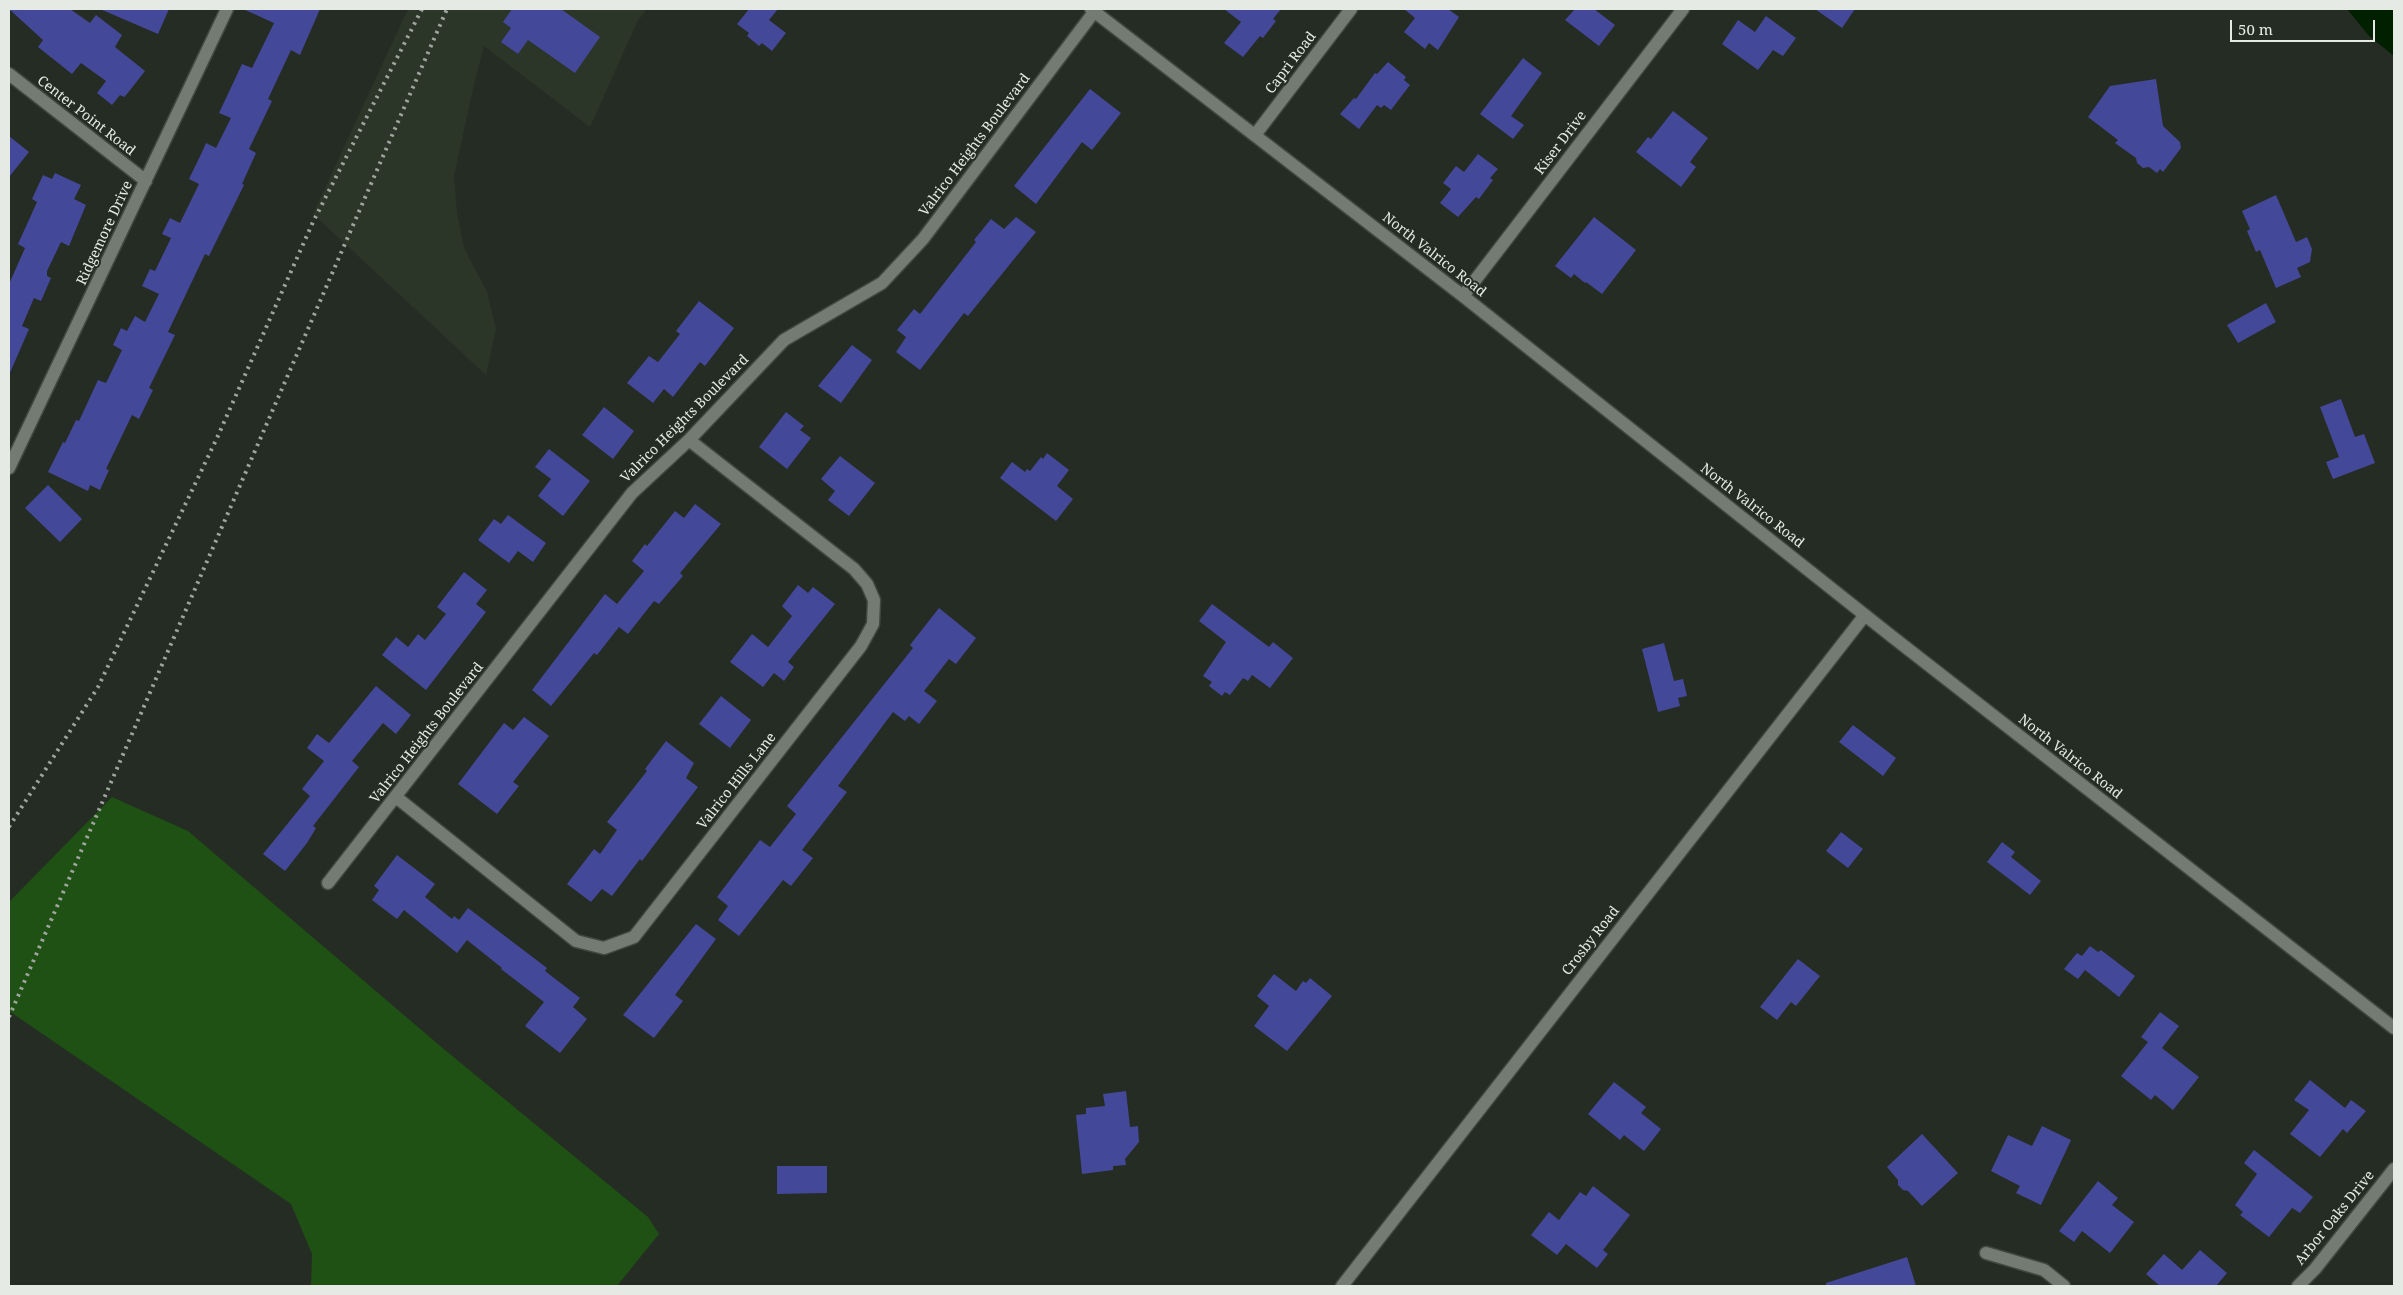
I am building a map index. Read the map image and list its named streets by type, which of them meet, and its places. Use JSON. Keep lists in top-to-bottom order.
{
  "streets": {
    "street": [
      "Capri Road",
      "Center Point Road",
      "Kiser Drive",
      "Valrico Heights Boulevard",
      "Ridgemore Drive",
      "North Valrico Road",
      "Valrico Hills Lane",
      "Crosby Road",
      "Arbor Oaks Drive"
    ]
  },
  "crossings": [
    ["Capri Road", "North Valrico Road"],
    ["Center Point Road", "Ridgemore Drive"],
    ["Kiser Drive", "North Valrico Road"],
    ["Valrico Heights Boulevard", "North Valrico Road"],
    ["Valrico Heights Boulevard", "Valrico Hills Lane"],
    ["North Valrico Road", "Crosby Road"]
  ],
  "scale_bar": "50 m"
}
